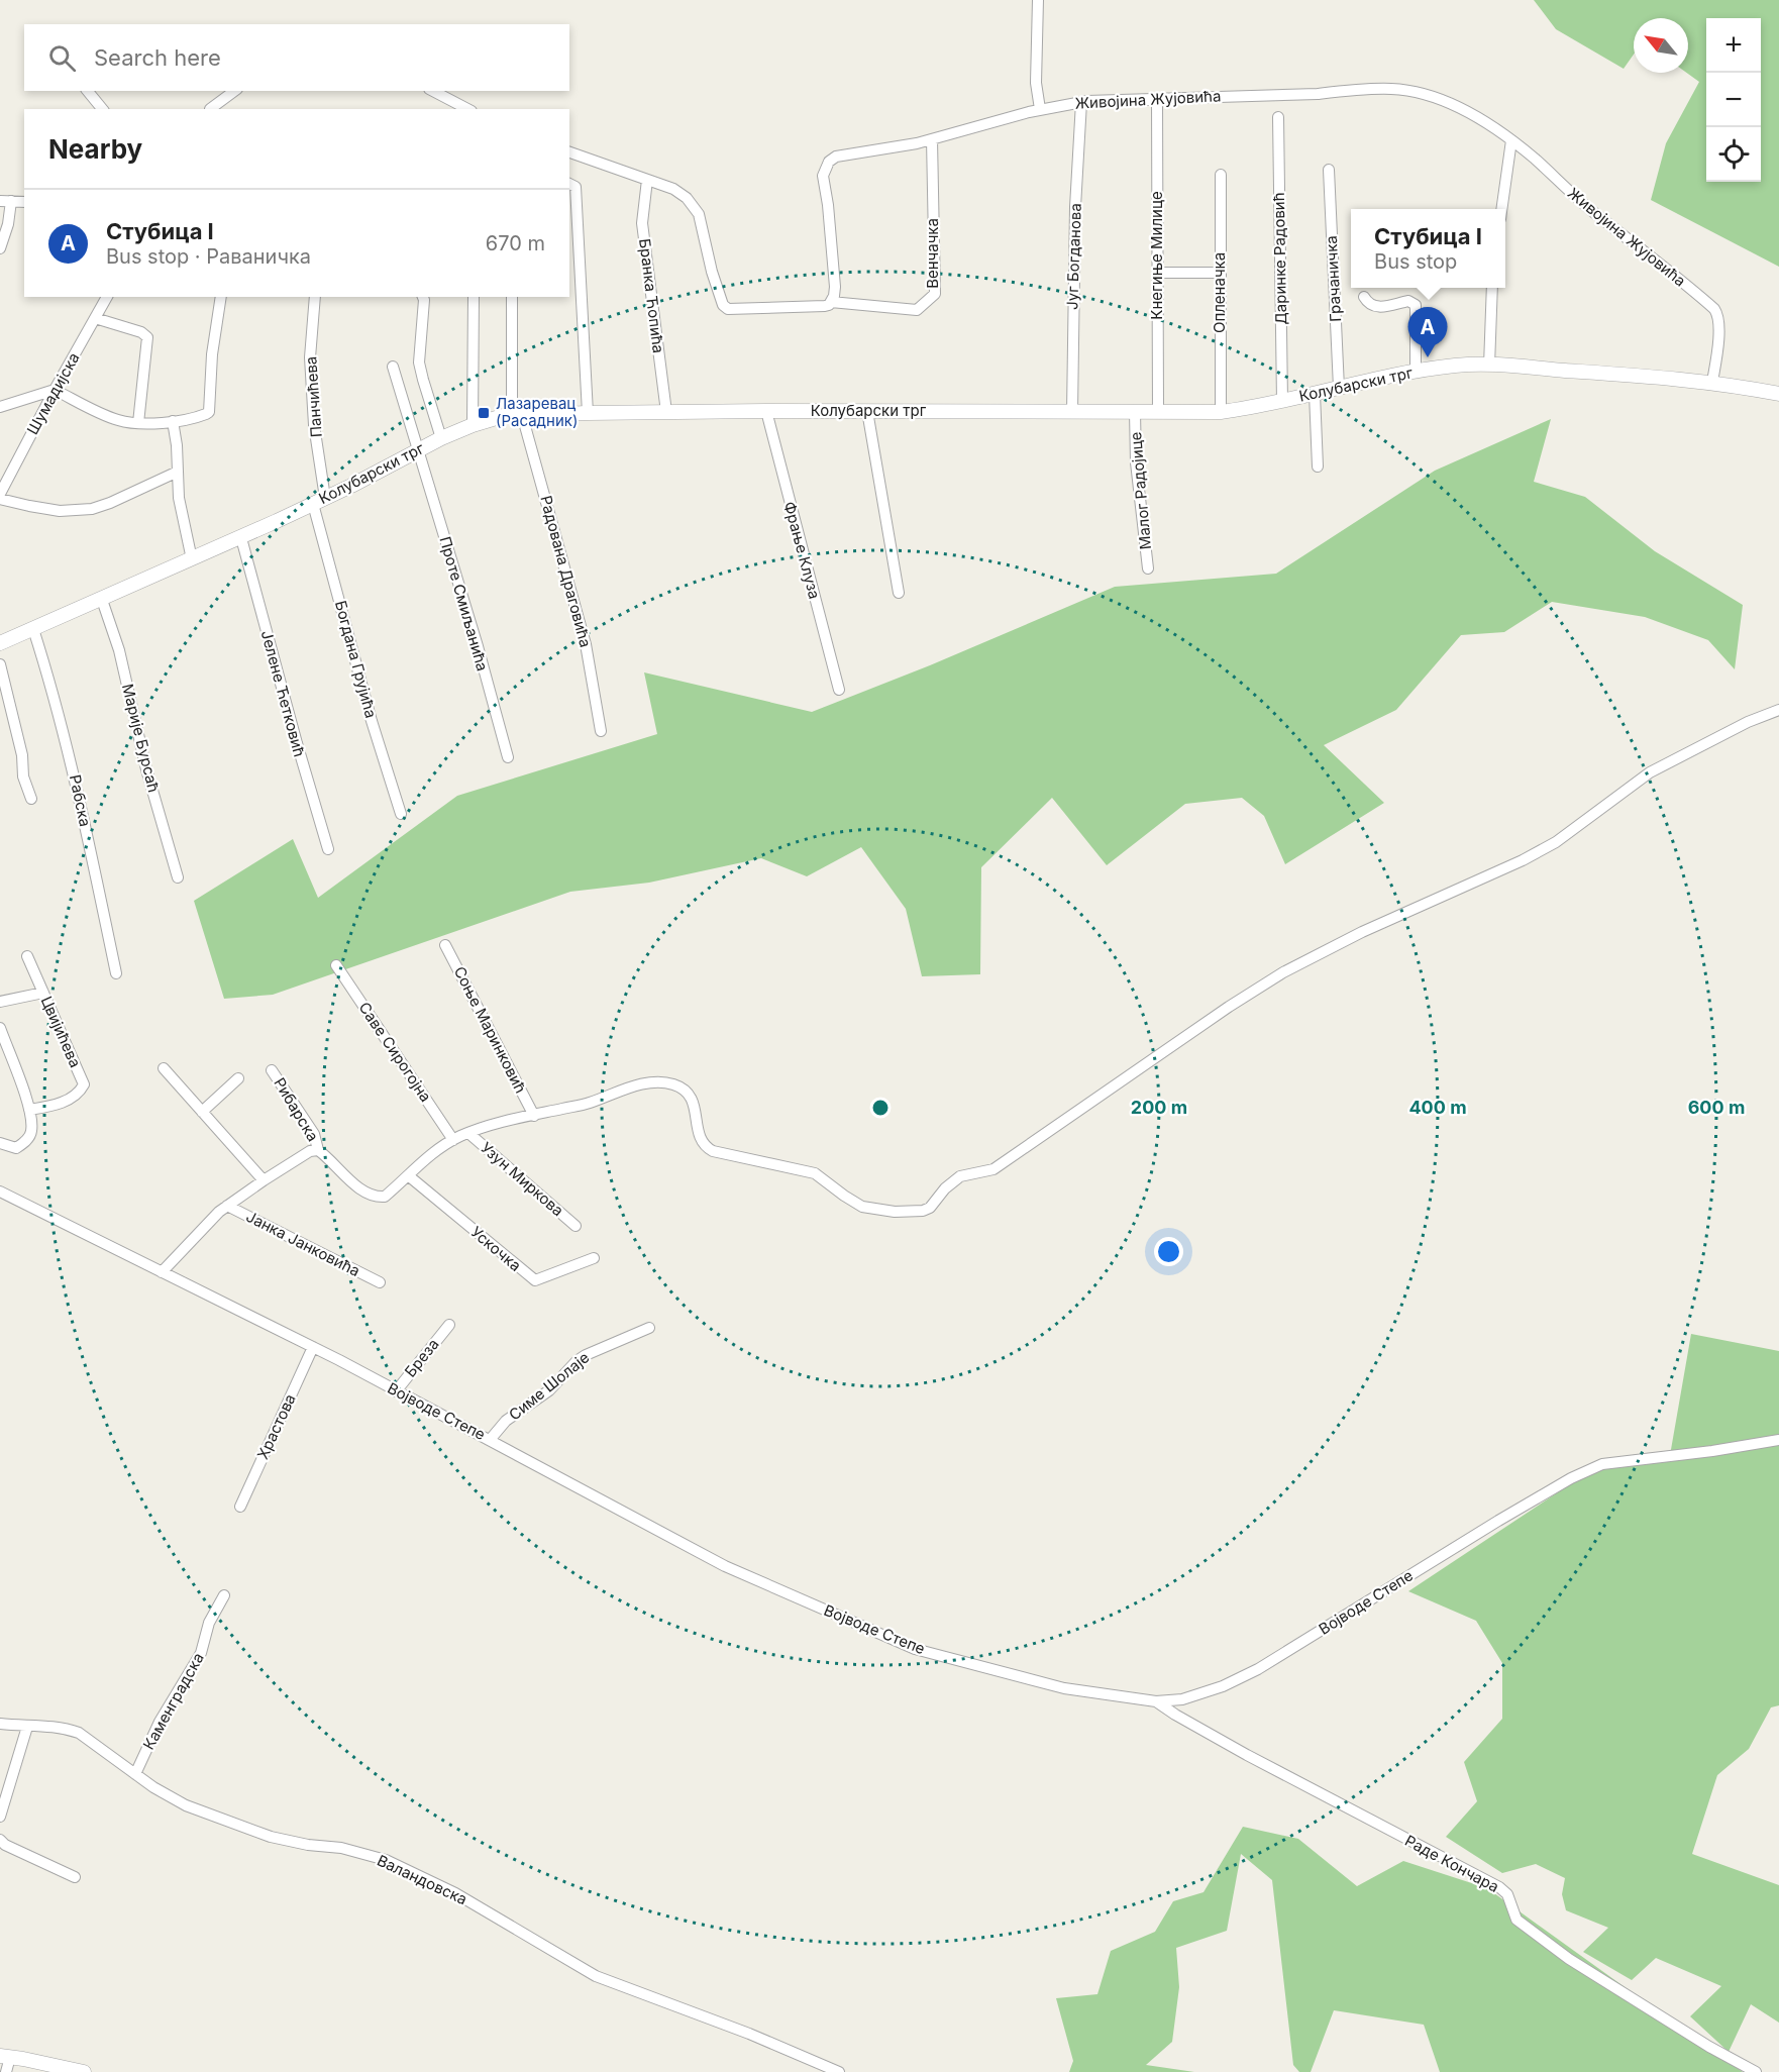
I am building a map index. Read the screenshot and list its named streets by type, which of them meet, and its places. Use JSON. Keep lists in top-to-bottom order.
{
  "streets": {
    "street": [
      "Живојина Жујовића",
      "Венчачка",
      "Кнегиње Милице",
      "Југ Богданова",
      "Даринке Радовић",
      "Грачаничка",
      "Опленачка",
      "Бранка Ћопића",
      "Колубарски трг",
      "Шумадијска",
      "Панчићева",
      "Малог Радојице",
      "Фрање Клуза",
      "Радована Драговића",
      "Проте Смиљанића",
      "Богдана Грујића",
      "Јелене Ћетковић",
      "Марије Бурсаћ",
      "Рабска",
      "Соње Маринковић",
      "Цвијићева",
      "Саве Сирогојна",
      "Рибарска",
      "Узун Миркова",
      "Јанка Јанковића",
      "Ускочка",
      "Бреза",
      "Симе Шолаје",
      "Војводе Степе",
      "Храстова",
      "Каменградска",
      "Раде Кончара",
      "Валандовска"
    ]
  },
  "crossings": [
    ["Живојина Жујовића", "Венчачка"],
    ["Живојина Жујовића", "Кнегиње Милице"],
    ["Живојина Жујовића", "Југ Богданова"],
    ["Живојина Жујовића", "Колубарски трг"],
    ["Кнегиње Милице", "Колубарски трг"],
    ["Југ Богданова", "Колубарски трг"],
    ["Даринке Радовић", "Колубарски трг"],
    ["Грачаничка", "Колубарски трг"],
    ["Опленачка", "Колубарски трг"],
    ["Бранка Ћопића", "Колубарски трг"],
    ["Колубарски трг", "Панчићева"],
    ["Колубарски трг", "Малог Радојице"],
    ["Колубарски трг", "Фрање Клуза"],
    ["Колубарски трг", "Радована Драговића"],
    ["Колубарски трг", "Проте Смиљанића"],
    ["Колубарски трг", "Богдана Грујића"],
    ["Колубарски трг", "Јелене Ћетковић"],
    ["Колубарски трг", "Марије Бурсаћ"],
    ["Колубарски трг", "Рабска"],
    ["Панчићева", "Богдана Грујића"],
    ["Бреза", "Војводе Степе"],
    ["Симе Шолаје", "Војводе Степе"],
    ["Војводе Степе", "Храстова"],
    ["Војводе Степе", "Раде Кончара"],
    ["Каменградска", "Валандовска"]
  ],
  "places": {
    "transit": ["Лазаревац (Расадник)"]
  },
  "north": "top left",
  "page": {
    "map_buttons": ["+", "−"],
    "search": "Search here",
    "heading": "Nearby",
    "list": [
      {
        "mark": "A",
        "name": "Стубица I",
        "note": "Bus stop · Раваничка",
        "value": "670 m"
      }
    ],
    "popup": ["Стубица I", "Bus stop"],
    "pins": "A"
  },
  "rings": ["200 m", "400 m", "600 m"]
}
